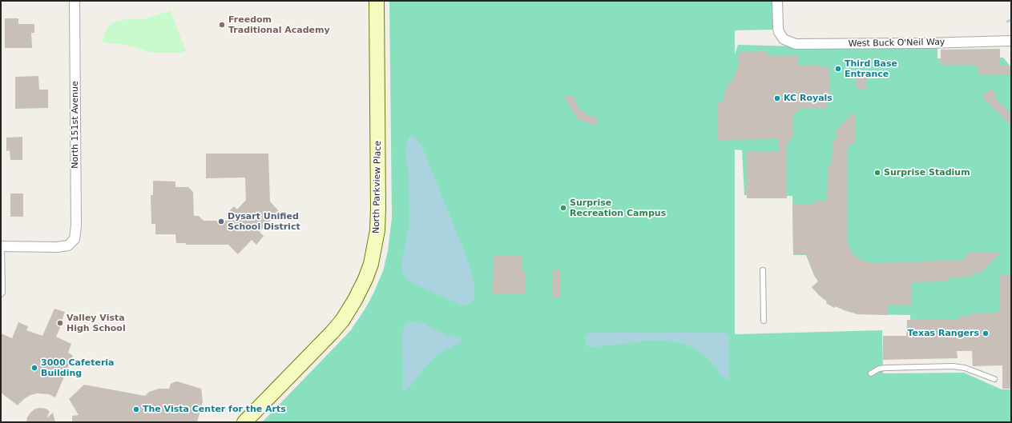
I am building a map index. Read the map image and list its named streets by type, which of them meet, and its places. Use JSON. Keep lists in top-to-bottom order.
{
  "streets": {
    "street": ["West Buck O'Neil Way", "North 151st Avenue", "North Parkview Place"]
  },
  "places": [
    "Freedom Traditional Academy",
    "Third Base Entrance",
    "KC Royals",
    "Surprise Stadium",
    "Surprise Recreation Campus",
    "Dysart Unified School District",
    "Valley Vista High School",
    "Texas Rangers",
    "3000 Cafeteria Building",
    "The Vista Center for the Arts"
  ]
}
